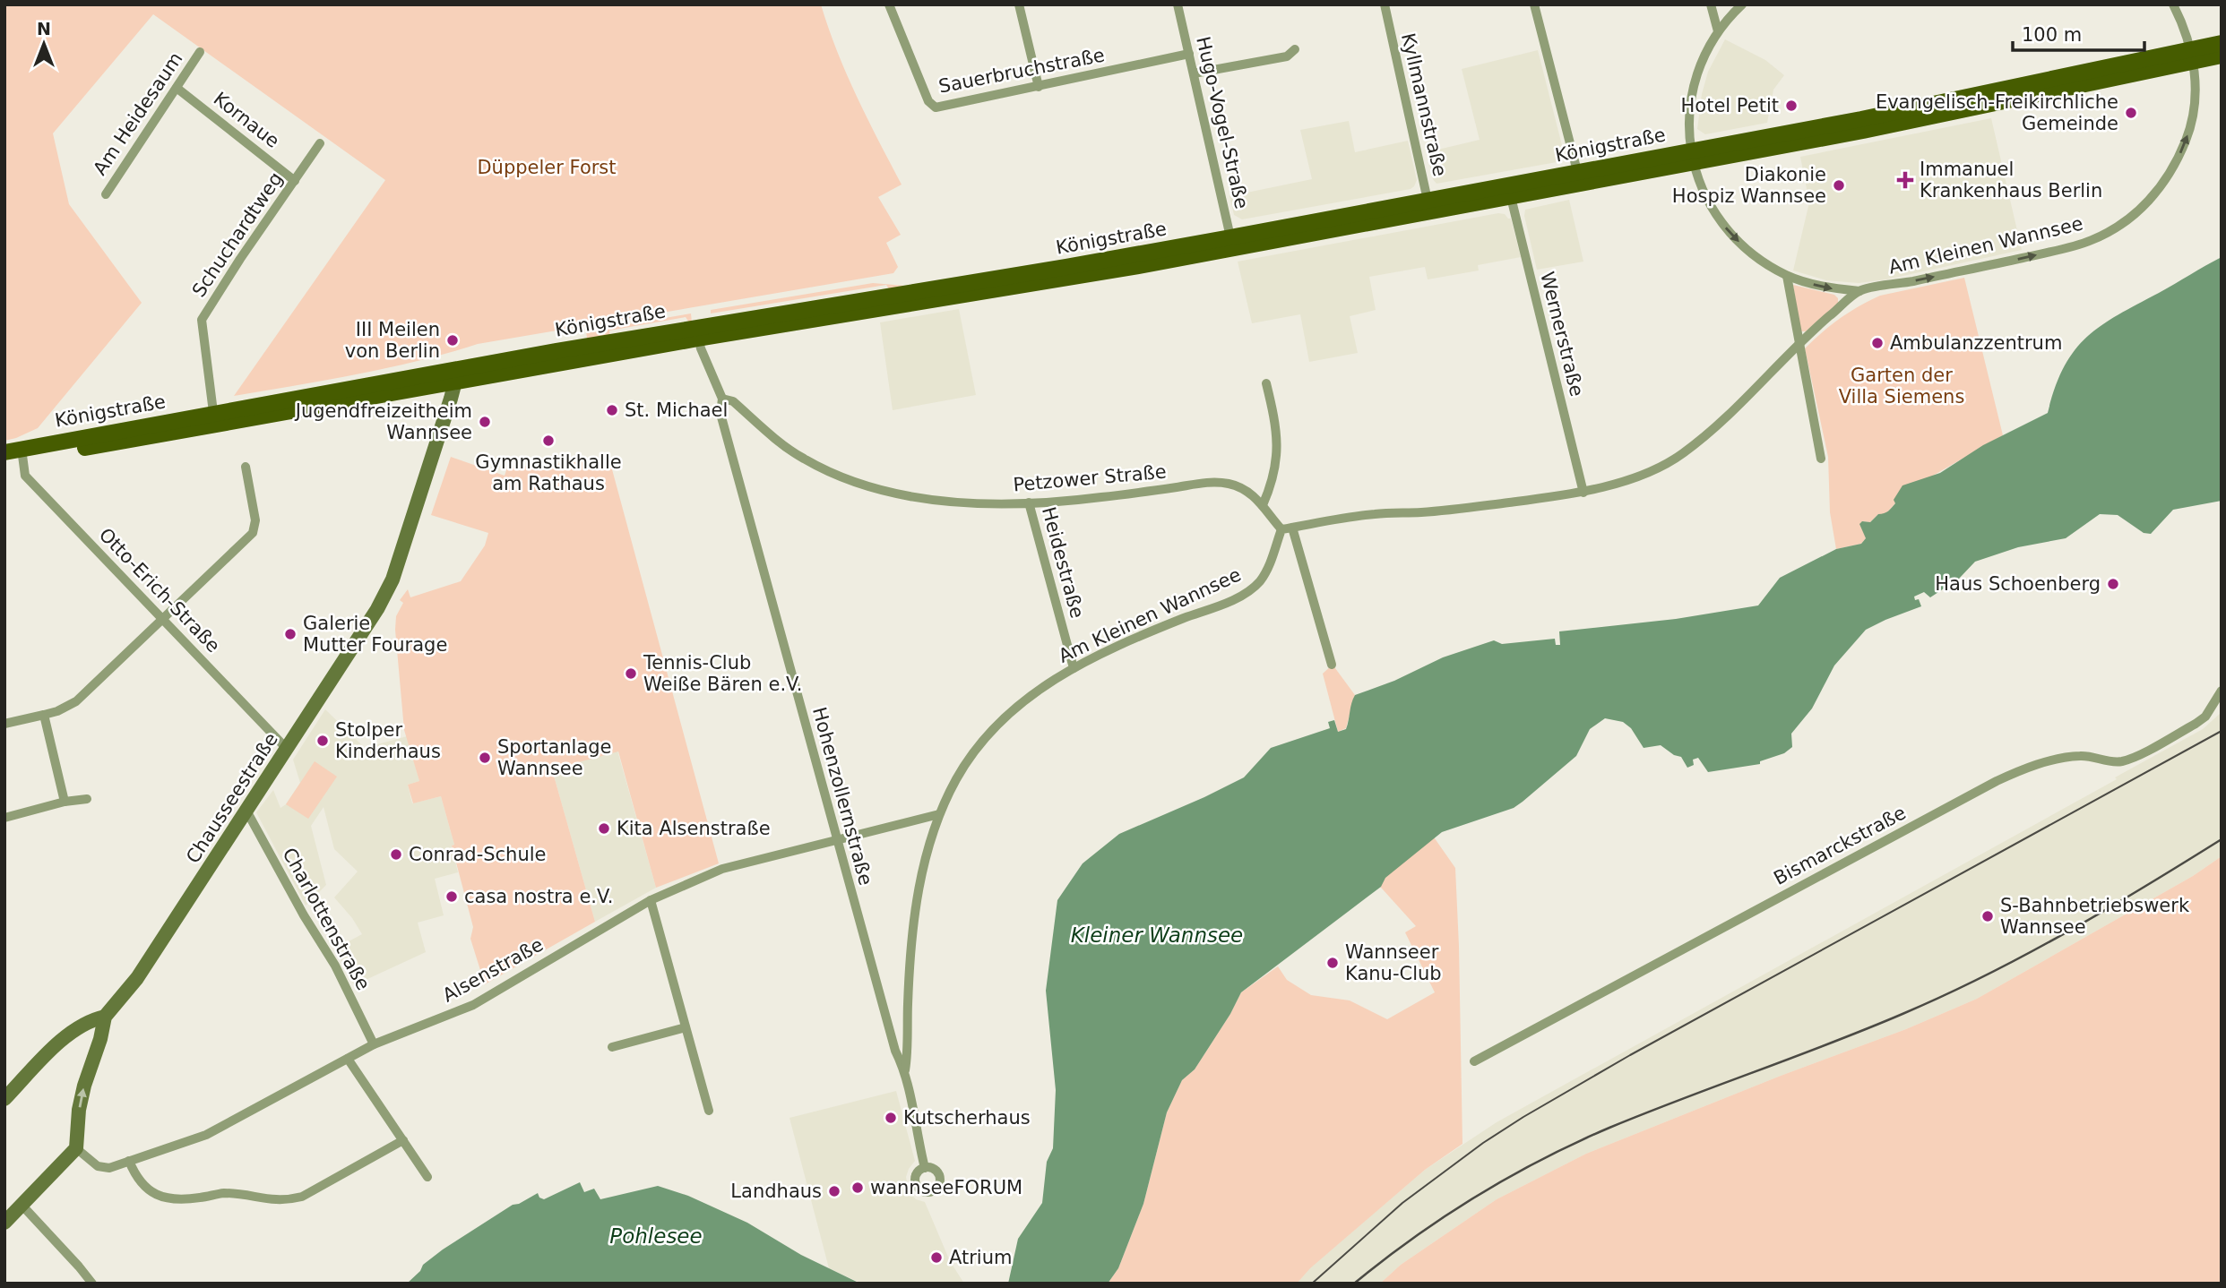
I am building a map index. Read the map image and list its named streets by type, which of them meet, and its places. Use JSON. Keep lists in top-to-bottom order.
{
  "streets": {
    "main road": ["Königstraße"],
    "street": [
      "Sauerbruchstraße",
      "Kyllmannstraße",
      "Am Heidesaum",
      "Kornaue",
      "Hugo-Vogel-Straße",
      "Schuchardtweg",
      "Am Kleinen Wannsee",
      "Wernerstraße",
      "Petzower Straße",
      "Heidestraße",
      "Otto-Erich-Straße",
      "Hohenzollernstraße",
      "Chausseestraße",
      "Bismarckstraße",
      "Charlottenstraße",
      "Alsenstraße"
    ]
  },
  "crossings": [
    ["Sauerbruchstraße", "Hugo-Vogel-Straße"],
    ["Kyllmannstraße", "Königstraße"],
    ["Am Heidesaum", "Kornaue"],
    ["Kornaue", "Schuchardtweg"],
    ["Hugo-Vogel-Straße", "Königstraße"],
    ["Königstraße", "Schuchardtweg"],
    ["Königstraße", "Am Kleinen Wannsee"],
    ["Königstraße", "Wernerstraße"],
    ["Königstraße", "Otto-Erich-Straße"],
    ["Königstraße", "Hohenzollernstraße"],
    ["Königstraße", "Chausseestraße"],
    ["Am Kleinen Wannsee", "Petzower Straße"],
    ["Am Kleinen Wannsee", "Heidestraße"],
    ["Am Kleinen Wannsee", "Hohenzollernstraße"],
    ["Am Kleinen Wannsee", "Alsenstraße"],
    ["Petzower Straße", "Heidestraße"],
    ["Petzower Straße", "Hohenzollernstraße"],
    ["Otto-Erich-Straße", "Chausseestraße"],
    ["Hohenzollernstraße", "Alsenstraße"],
    ["Chausseestraße", "Charlottenstraße"],
    ["Chausseestraße", "Alsenstraße"],
    ["Charlottenstraße", "Alsenstraße"]
  ],
  "water": ["Kleiner Wannsee", "Pohlesee"],
  "parks": ["Düppeler Forst", "Garten der Villa Siemens"],
  "places": {
    "other": [
      "Hotel Petit",
      "Evangelisch-Freikirchliche Gemeinde",
      "Diakonie Hospiz Wannsee",
      "III Meilen von Berlin",
      "Ambulanzzentrum",
      "St. Michael",
      "Jugendfreizeitheim Wannsee",
      "Gymnastikhalle am Rathaus",
      "Haus Schoenberg",
      "Galerie Mutter Fourage",
      "Tennis-Club Weiße Bären e.V.",
      "Stolper Kinderhaus",
      "Sportanlage Wannsee",
      "Kita Alsenstraße",
      "Conrad-Schule",
      "casa nostra e.V.",
      "S-Bahnbetriebswerk Wannsee",
      "Wannseer Kanu-Club",
      "Kutscherhaus",
      "wannseeFORUM",
      "Landhaus",
      "Atrium"
    ],
    "health": ["Immanuel Krankenhaus Berlin"]
  },
  "scale_bar": "100 m",
  "north": "top"
}
